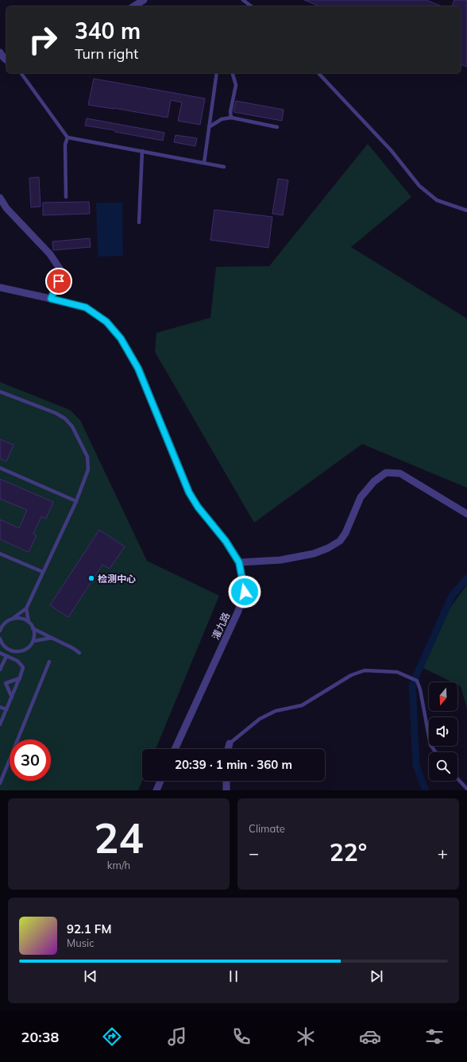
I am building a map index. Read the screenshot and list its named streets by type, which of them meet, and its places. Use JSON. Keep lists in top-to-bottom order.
{
  "streets": {
    "street": ["灌九路"]
  },
  "places": ["检测中心"],
  "north": "bottom",
  "page": {
    "turn": ["340 m", "Turn right"],
    "limit": "30",
    "trip": "20:39 · 1 min · 360 m",
    "tile": [
      ["24", "km/h"],
      "Climate"
    ],
    "heat": ["−", "22°", "+"],
    "song": ["92.1 FM", "Music"],
    "tabs": "20:38"
  }
}
